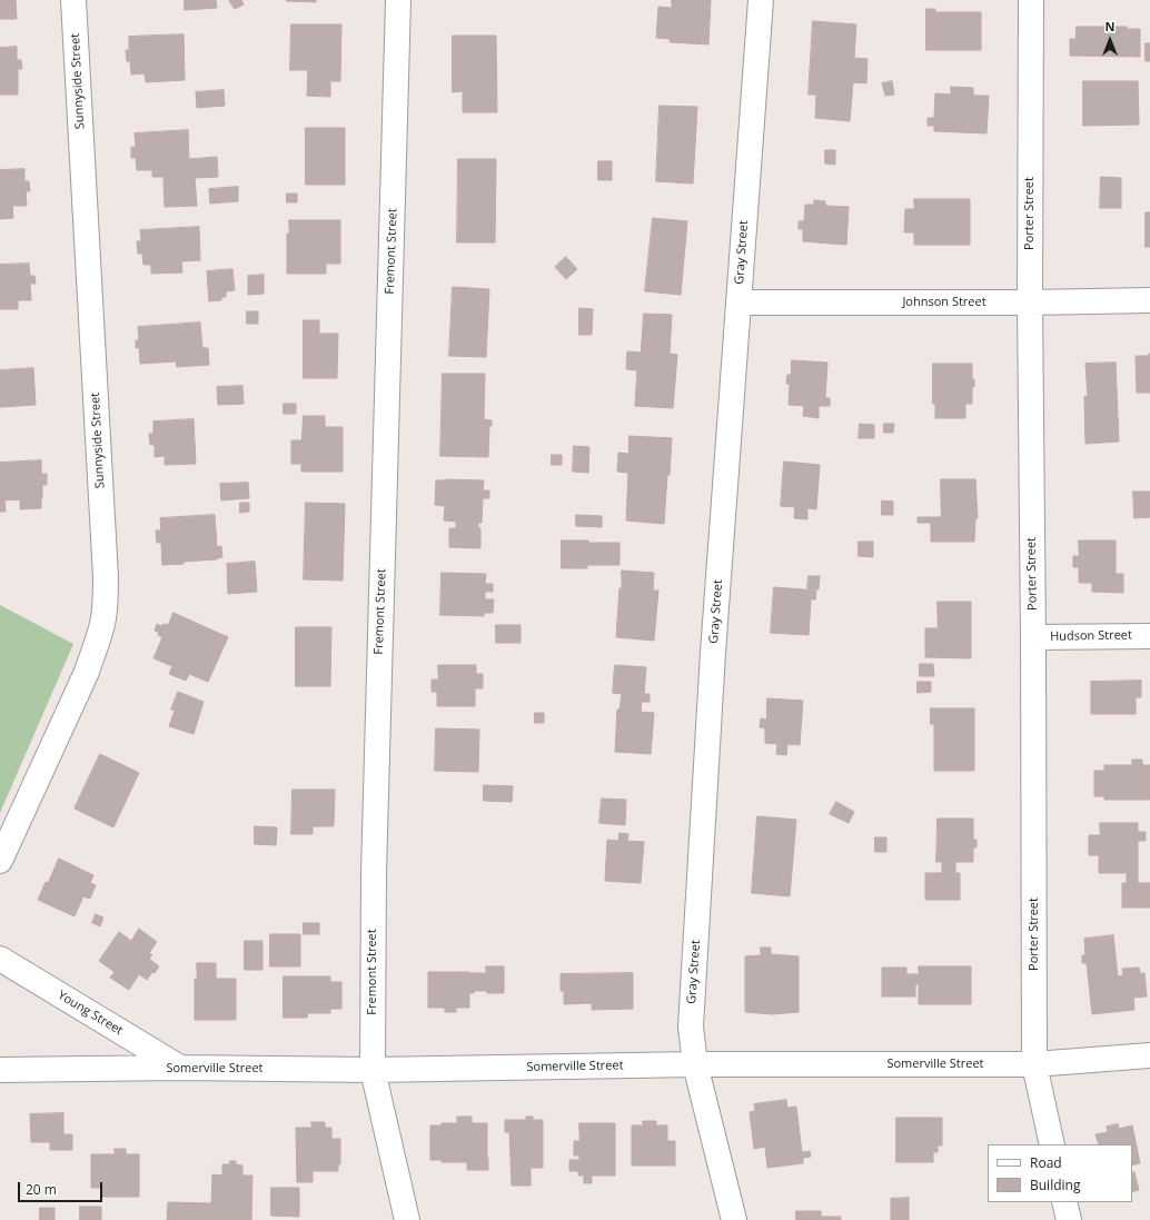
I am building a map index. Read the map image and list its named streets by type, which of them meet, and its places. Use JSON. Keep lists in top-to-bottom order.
{
  "streets": {
    "street": [
      "Sunnyside Street",
      "Porter Street",
      "Fremont Street",
      "Gray Street",
      "Johnson Street",
      "Hudson Street",
      "Young Street",
      "Somerville Street"
    ]
  },
  "crossings": [
    ["Porter Street", "Johnson Street"],
    ["Porter Street", "Hudson Street"],
    ["Porter Street", "Somerville Street"],
    ["Fremont Street", "Somerville Street"],
    ["Gray Street", "Johnson Street"],
    ["Gray Street", "Somerville Street"],
    ["Young Street", "Somerville Street"]
  ],
  "legend": ["Road", "Building"],
  "scale_bar": "20 m",
  "north": "top"
}
